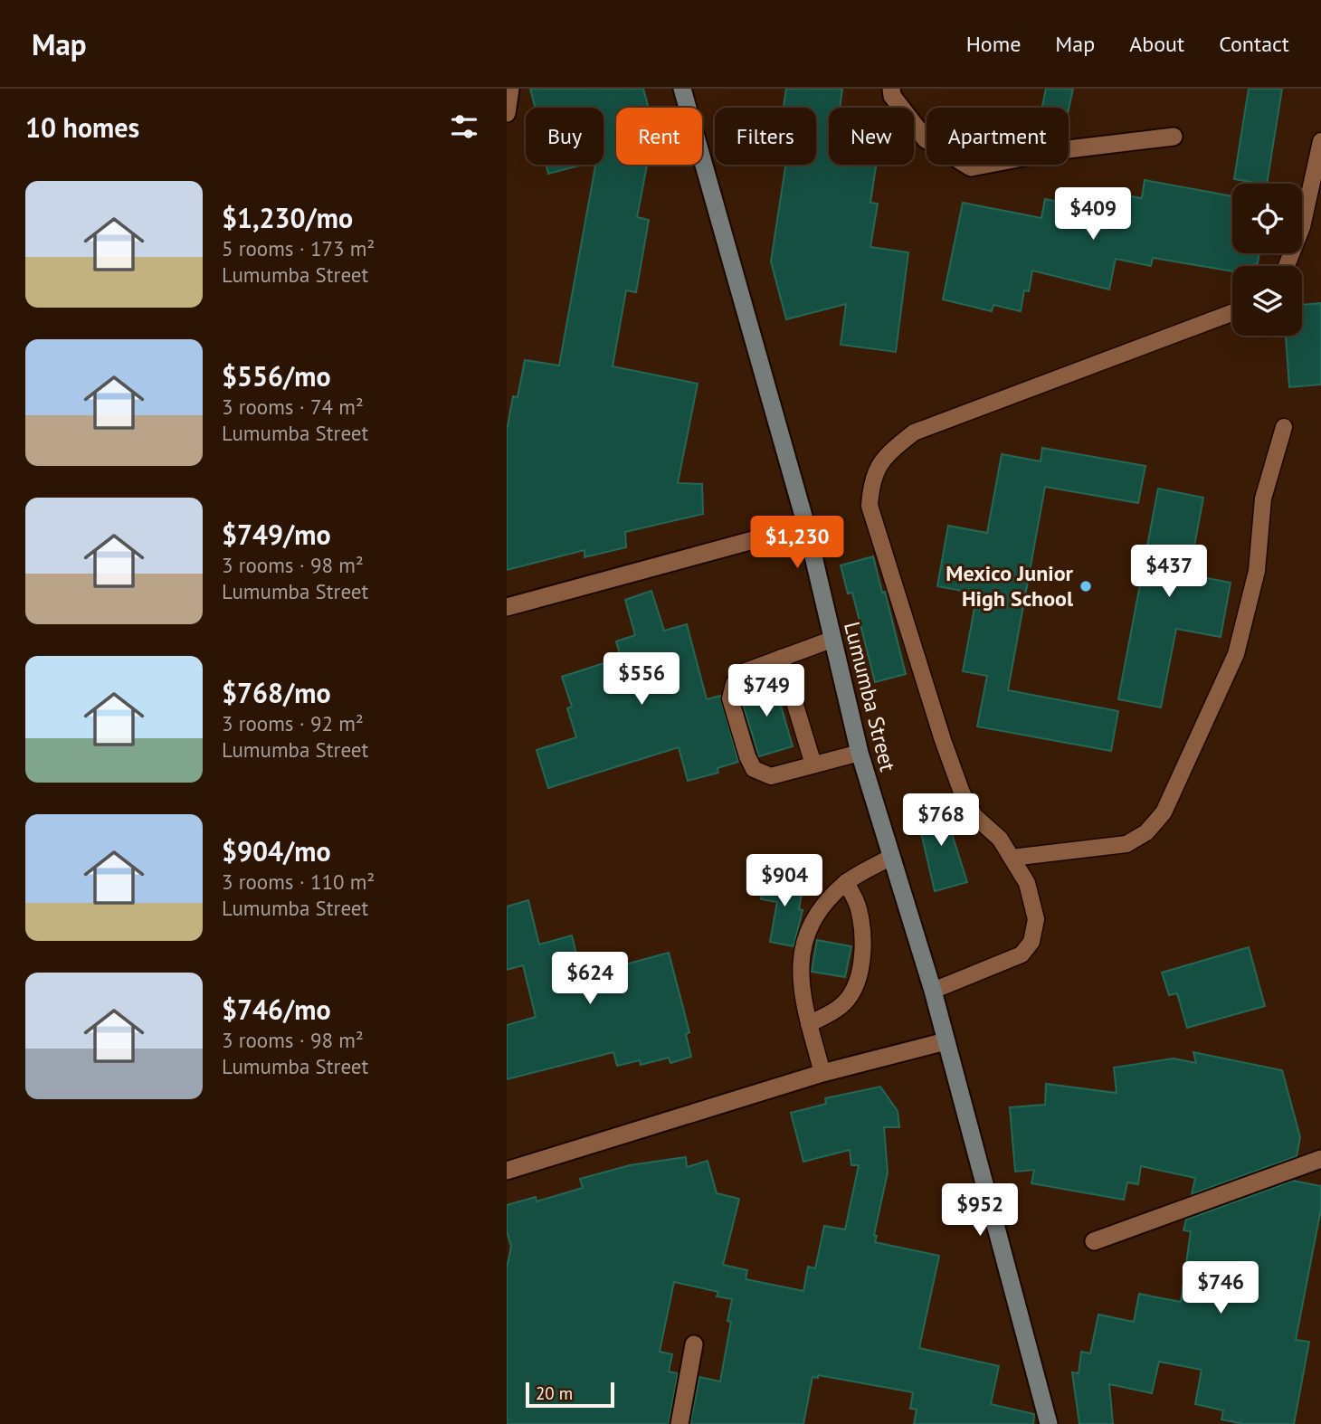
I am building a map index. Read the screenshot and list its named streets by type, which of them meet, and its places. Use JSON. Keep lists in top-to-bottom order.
{
  "streets": {
    "main road": ["Lumumba Street"]
  },
  "places": ["Mexico Junior High School"],
  "scale_bar": "20 m",
  "page": {
    "header": "Map",
    "nav": [
      "Home",
      "Map",
      "About",
      "Contact"
    ],
    "heading": "10 homes",
    "chip": [
      "Buy",
      "Rent",
      "Filters",
      "New",
      "Apartment"
    ],
    "list": [
      {
        "name": "$1,230/mo",
        "note": "5 rooms · 173 m² · Lumumba Street"
      },
      {
        "name": "$556/mo",
        "note": "3 rooms · 74 m² · Lumumba Street"
      },
      {
        "name": "$749/mo",
        "note": "3 rooms · 98 m² · Lumumba Street"
      },
      {
        "name": "$768/mo",
        "note": "3 rooms · 92 m² · Lumumba Street"
      },
      {
        "name": "$904/mo",
        "note": "3 rooms · 110 m² · Lumumba Street"
      },
      {
        "name": "$746/mo",
        "note": "3 rooms · 98 m² · Lumumba Street"
      }
    ],
    "price": [
      "$409",
      "$1,230",
      "$437",
      "$556",
      "$749",
      "$768",
      "$904",
      "$624",
      "$952",
      "$746"
    ],
    "scale": "20 m"
  }
}
